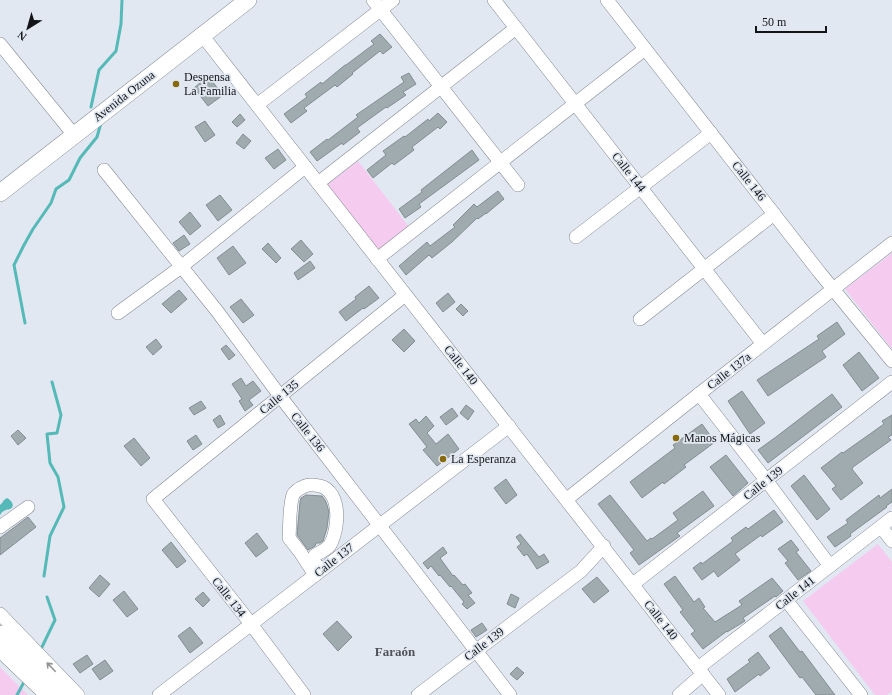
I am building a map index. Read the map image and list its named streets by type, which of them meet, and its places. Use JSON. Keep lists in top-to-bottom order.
{
  "streets": {
    "main road": ["Avenida Ozuna"],
    "street": [
      "Calle 144",
      "Calle 146",
      "Calle 140",
      "Calle 137a",
      "Calle 135",
      "Calle 136",
      "Calle 139",
      "Calle 137",
      "Calle 141",
      "Calle 134"
    ]
  },
  "crossings": [
    ["Avenida Ozuna", "Calle 140"],
    ["Calle 144", "Calle 137a"],
    ["Calle 146", "Calle 137a"],
    ["Calle 140", "Calle 137a"],
    ["Calle 140", "Calle 135"],
    ["Calle 140", "Calle 139"],
    ["Calle 140", "Calle 137"],
    ["Calle 140", "Calle 141"],
    ["Calle 135", "Calle 136"],
    ["Calle 135", "Calle 134"],
    ["Calle 136", "Calle 139"],
    ["Calle 136", "Calle 137"],
    ["Calle 137", "Calle 134"]
  ],
  "districts": ["Faraón"],
  "places": ["Despensa La Familia", "Manos Mágicas", "La Esperanza"],
  "scale_bar": "50 m",
  "north": "bottom left"
}
